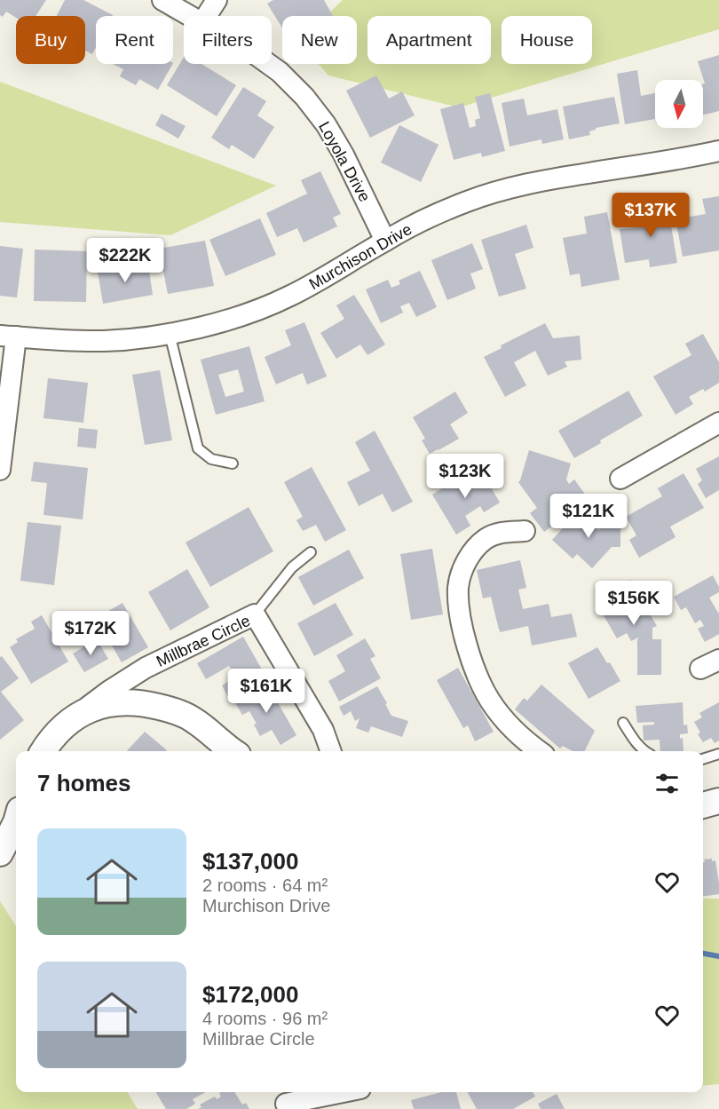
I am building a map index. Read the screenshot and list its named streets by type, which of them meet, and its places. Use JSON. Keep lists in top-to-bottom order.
{
  "streets": {
    "street": ["Loyola Drive", "Murchison Drive", "Millbrae Circle"]
  },
  "crossings": [
    ["Loyola Drive", "Murchison Drive"]
  ],
  "north": "bottom",
  "page": {
    "chip": [
      "Buy",
      "Rent",
      "Filters",
      "New",
      "Apartment",
      "House"
    ],
    "price": [
      "$137K",
      "$222K",
      "$123K",
      "$121K",
      "$156K",
      "$172K",
      "$161K"
    ],
    "heading": "7 homes",
    "list": [
      {
        "name": "$137,000",
        "note": "2 rooms · 64 m² · Murchison Drive"
      },
      {
        "name": "$172,000",
        "note": "4 rooms · 96 m² · Millbrae Circle"
      }
    ]
  }
}
